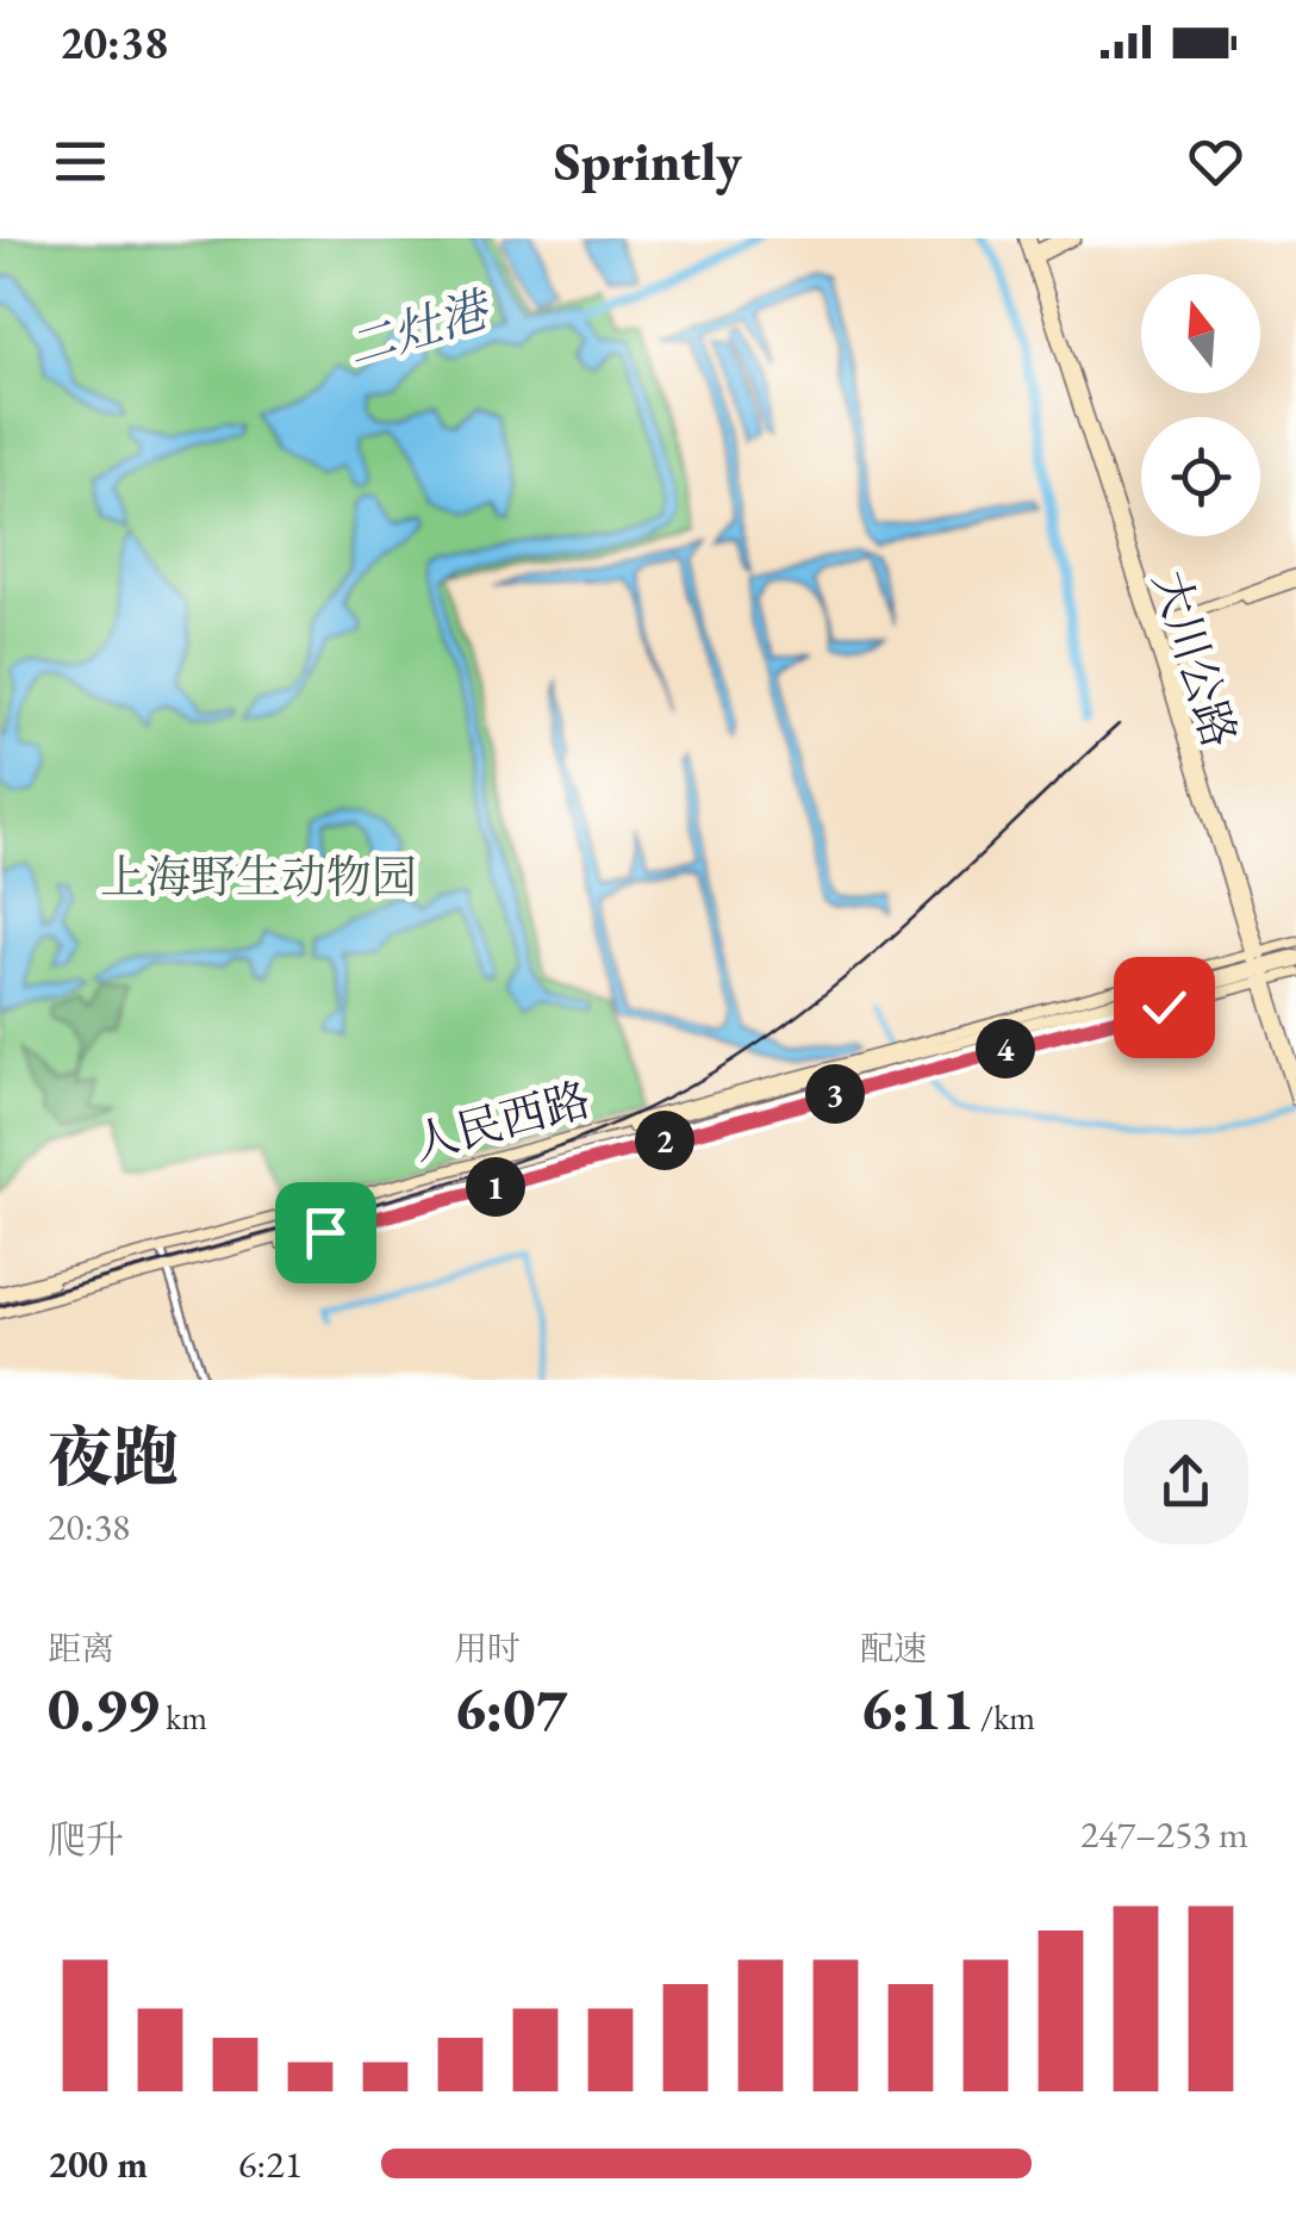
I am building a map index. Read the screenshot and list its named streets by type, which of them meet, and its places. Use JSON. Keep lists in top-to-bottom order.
{
  "streets": {
    "main road": ["大川公路", "人民西路"]
  },
  "crossings": [
    ["大川公路", "人民西路"]
  ],
  "water": ["二灶港"],
  "parks": ["上海野生动物园"],
  "north": "top",
  "page": {
    "status": "20:38",
    "header": "Sprintly",
    "pins": [
      "4",
      "3",
      "2",
      "1"
    ],
    "heading": ["夜跑", "20:38"],
    "stats": [
      ["距离", "0.99 km"],
      ["用时", "6:07"],
      ["配速", "6:11 /km"]
    ],
    "chart": ["爬升", "247–253 m"],
    "list": [
      {
        "name": "200 m",
        "note": "6:21"
      }
    ]
  }
}
